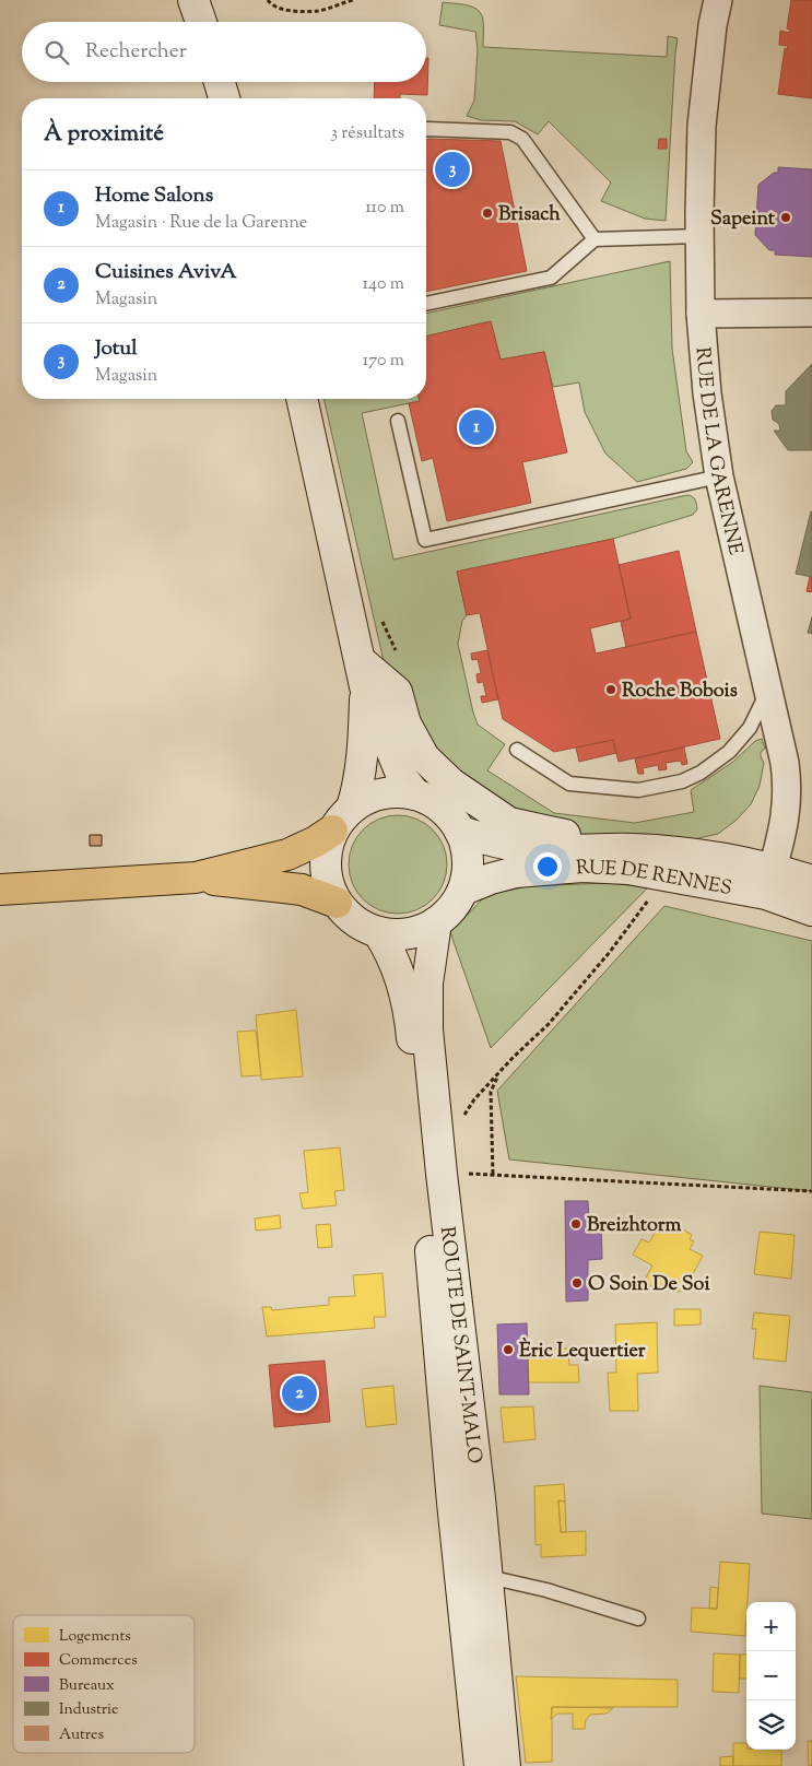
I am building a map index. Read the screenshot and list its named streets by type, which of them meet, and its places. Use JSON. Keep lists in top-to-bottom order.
{
  "streets": {
    "main road": ["RUE DE RENNES", "ROUTE DE SAINT-MALO"],
    "street": ["RUE DE LA GARENNE"]
  },
  "crossings": [
    ["RUE DE LA GARENNE", "RUE DE RENNES"],
    ["RUE DE RENNES", "ROUTE DE SAINT-MALO"]
  ],
  "places": [
    "Brisach",
    "Sapeint",
    "Roche Bobois",
    "Breizhtorm",
    "O Soin De Soi",
    "Èric Lequertier"
  ],
  "legend": [
    "Logements",
    "Commerces",
    "Bureaux",
    "Industrie",
    "Autres"
  ],
  "page": {
    "search": "Rechercher",
    "heading": ["À proximité", "3 résultats"],
    "pins": ["3", "1", "2"],
    "list": [
      {
        "mark": "1",
        "name": "Home Salons",
        "note": "Magasin · Rue de la Garenne",
        "value": "110 m"
      },
      {
        "mark": "2",
        "name": "Cuisines AvivA",
        "note": "Magasin",
        "value": "140 m"
      },
      {
        "mark": "3",
        "name": "Jotul",
        "note": "Magasin",
        "value": "170 m"
      }
    ],
    "map_buttons": ["+", "−"]
  }
}
